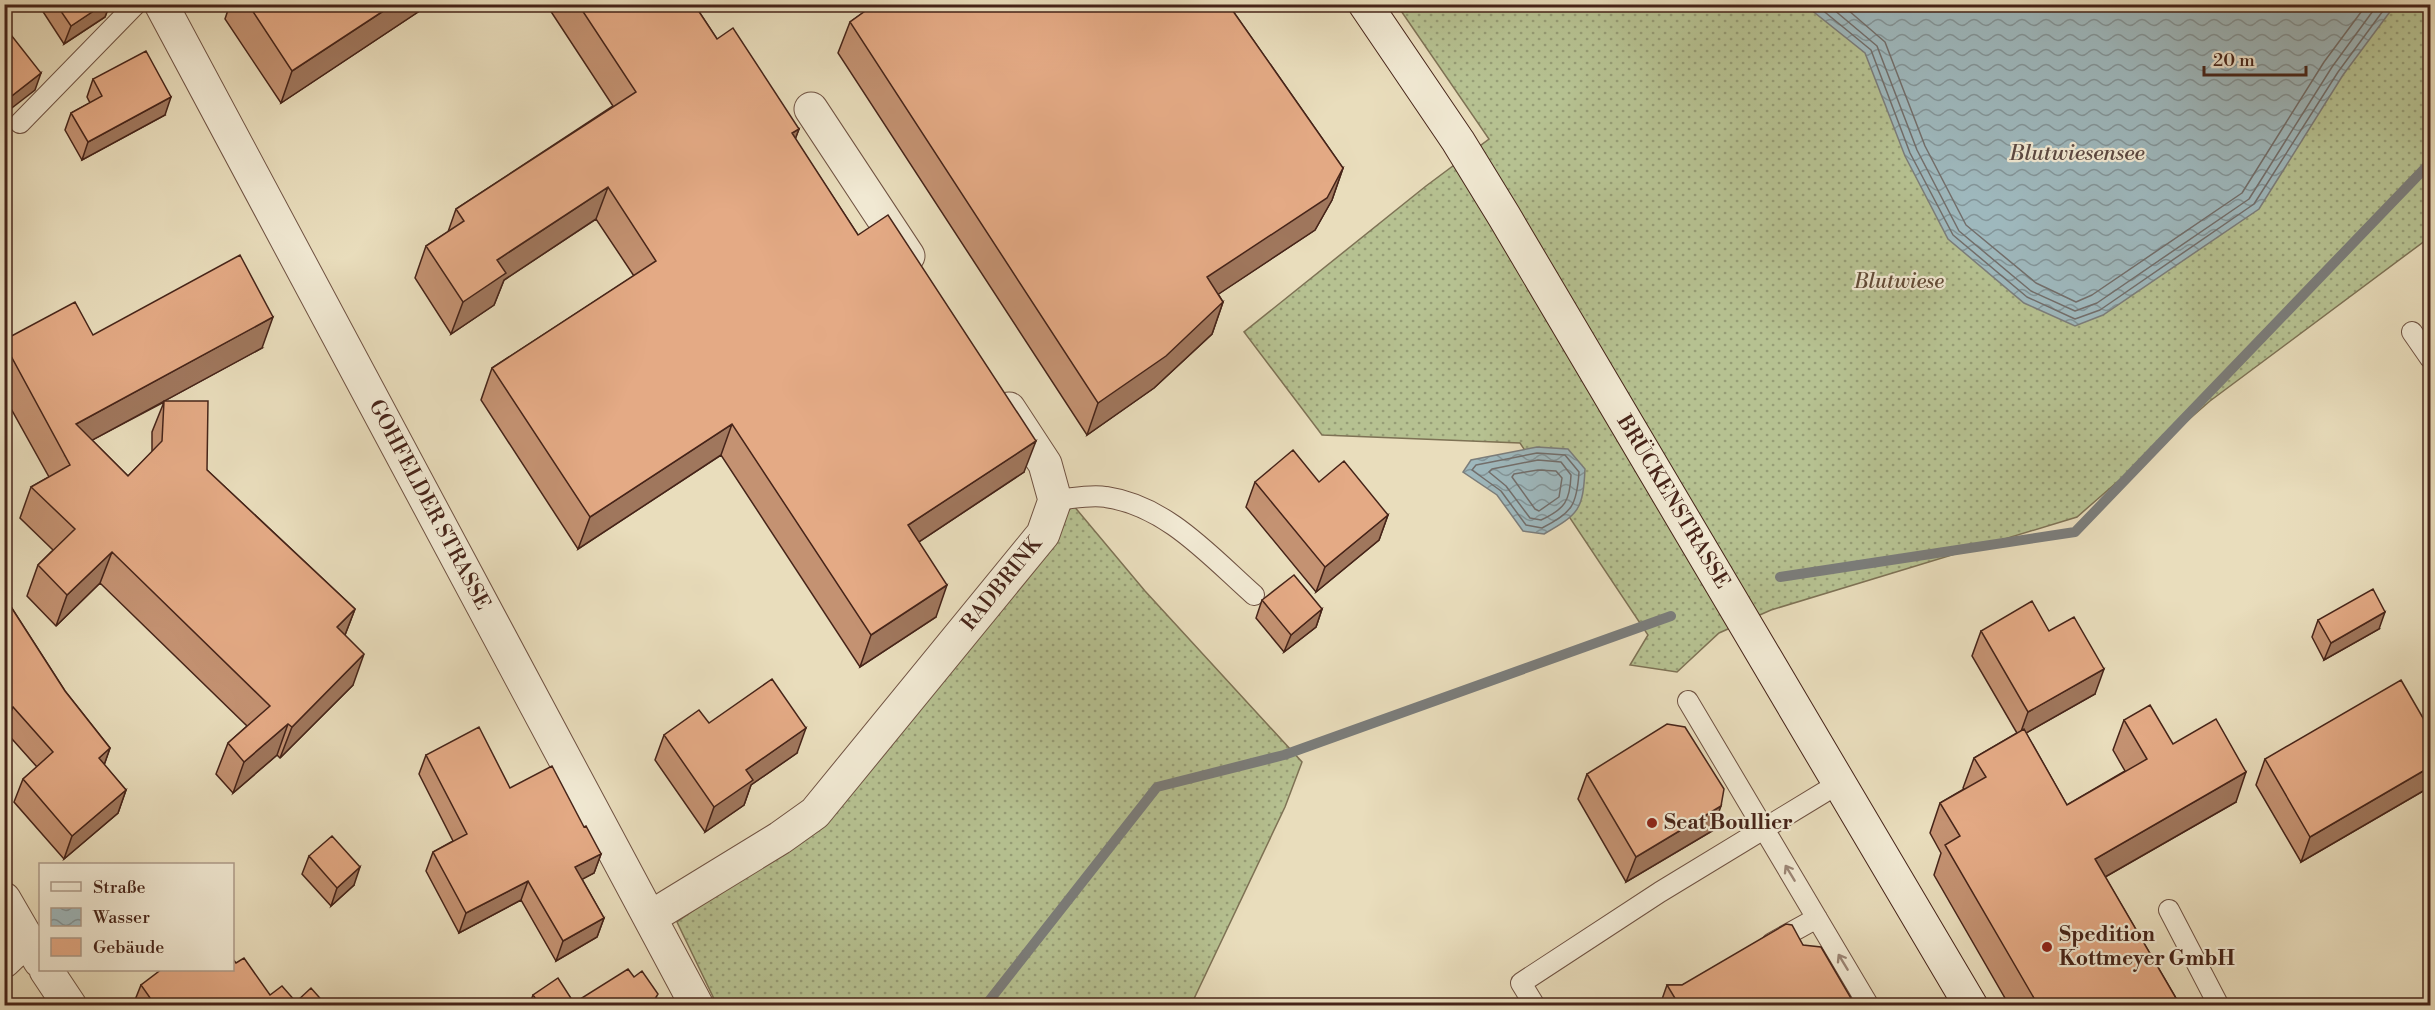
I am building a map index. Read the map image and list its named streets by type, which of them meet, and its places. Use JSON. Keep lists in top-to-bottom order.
{
  "streets": {
    "street": ["BRÜCKENSTRASSE", "GOHFELDER STRASSE", "RADBRINK"]
  },
  "crossings": [
    ["GOHFELDER STRASSE", "RADBRINK"]
  ],
  "water": ["Blutwiesensee"],
  "parks": ["Blutwiese"],
  "places": ["Seat Boullier", "Spedition Kottmeyer GmbH"],
  "legend": ["Straße", "Wasser", "Gebäude"],
  "scale_bar": "20 m"
}
